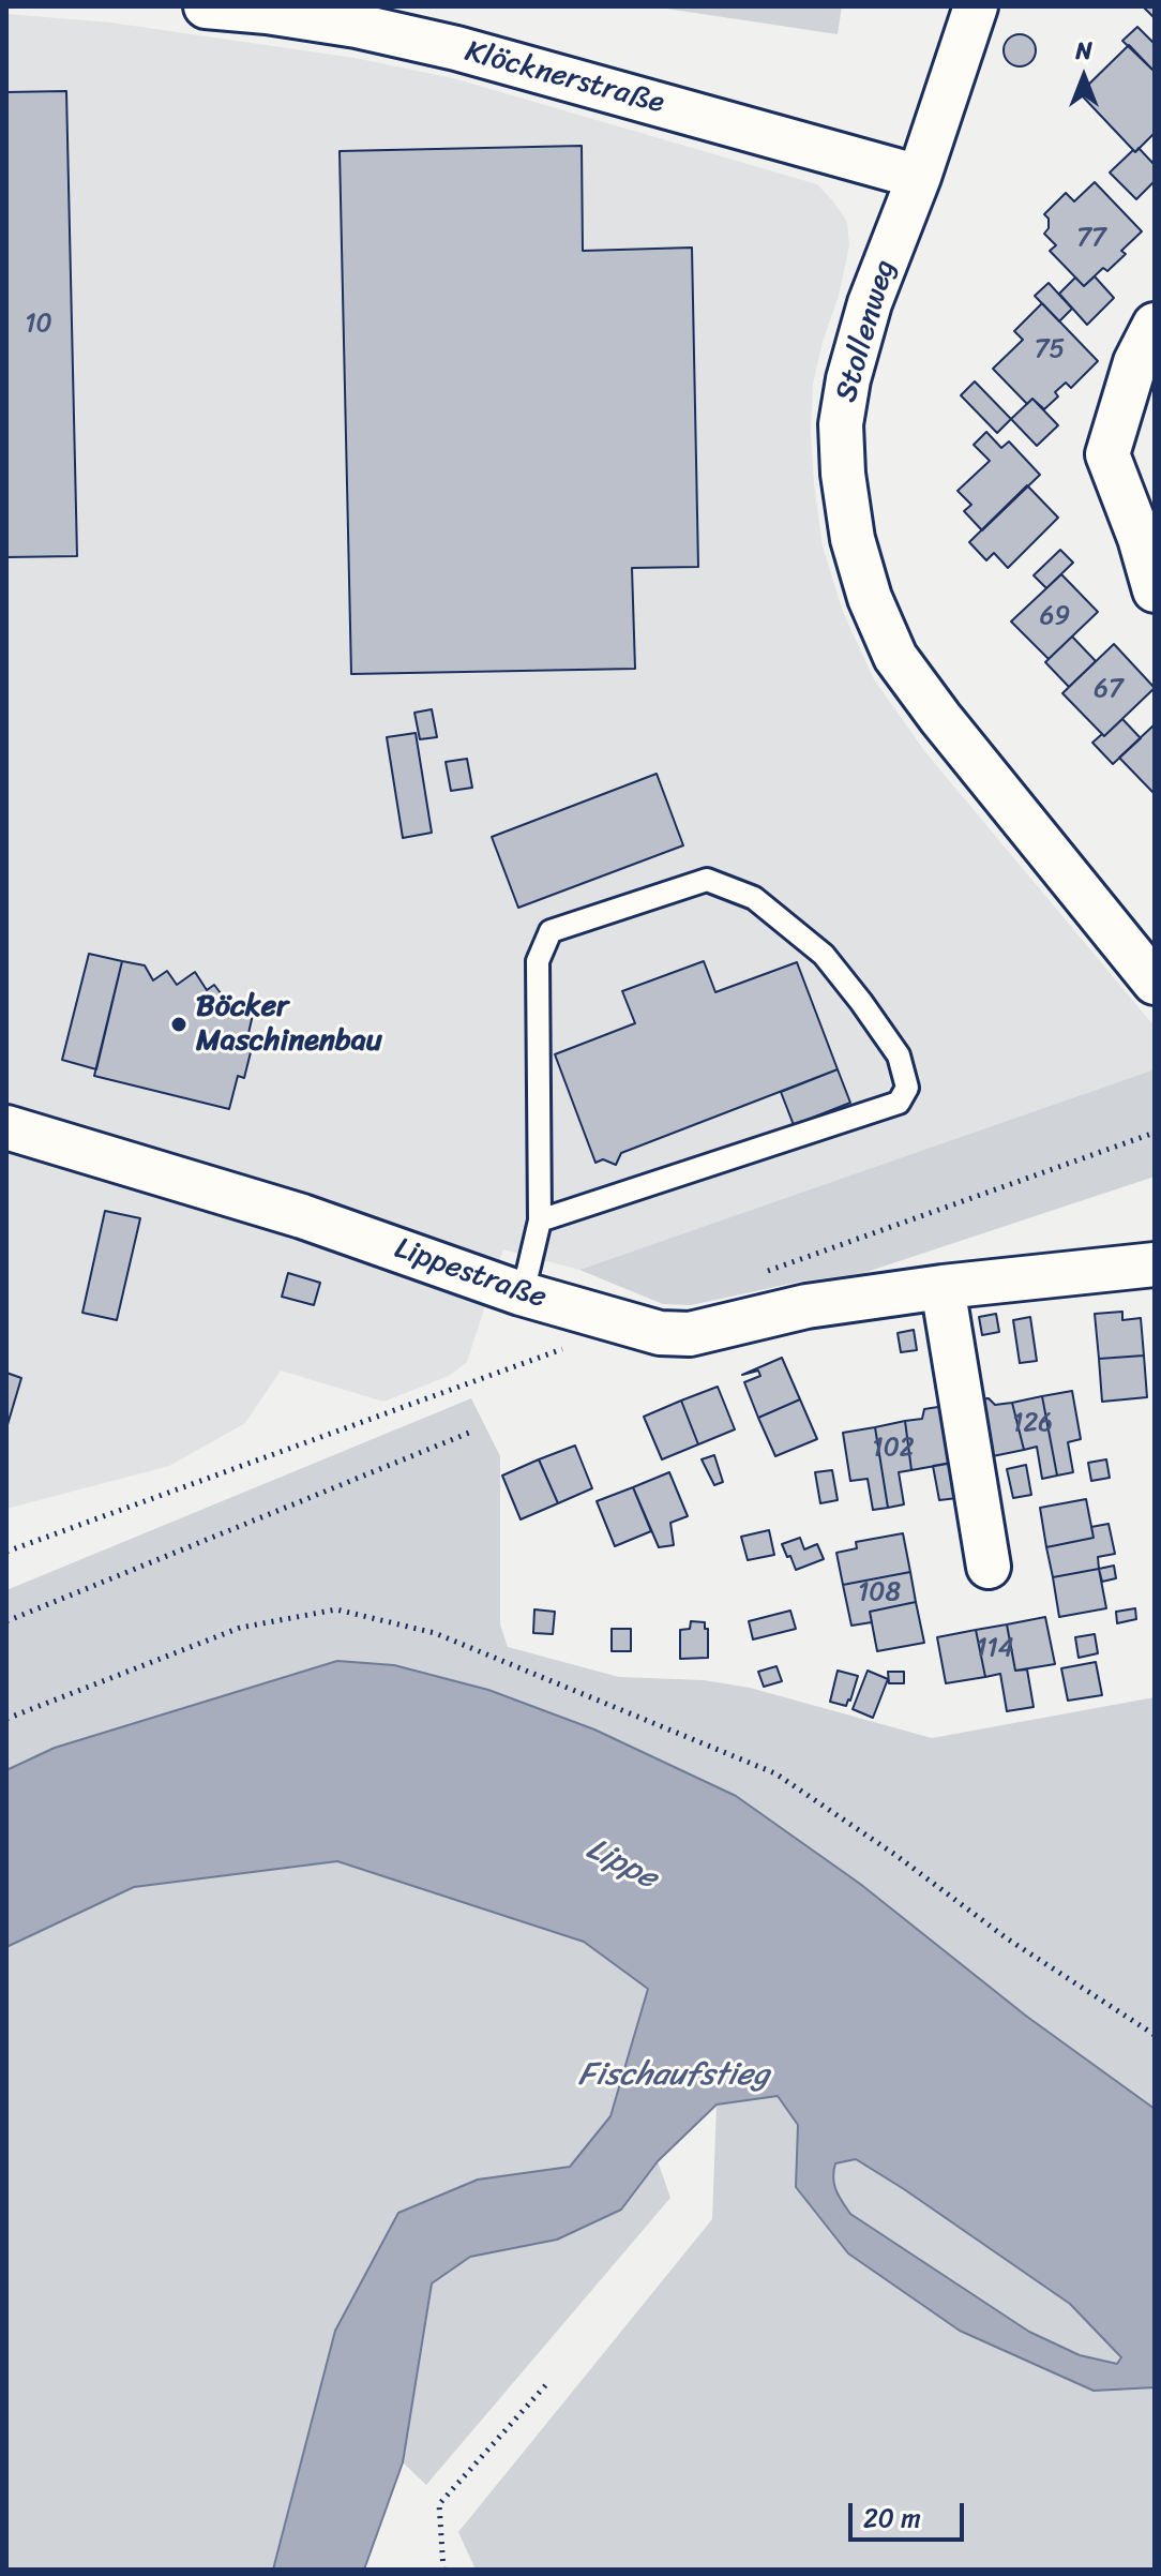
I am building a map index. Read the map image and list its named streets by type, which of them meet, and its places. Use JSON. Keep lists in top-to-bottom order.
{
  "streets": {
    "street": ["Klöcknerstraße", "Stollenweg", "Lippestraße"]
  },
  "crossings": [
    ["Klöcknerstraße", "Stollenweg"]
  ],
  "water": ["Lippe", "Fischaufstieg"],
  "places": ["Böcker Maschinenbau"],
  "house_numbers": [
    "77",
    "10",
    "75",
    "69",
    "67",
    "126",
    "102",
    "108",
    "114"
  ],
  "scale_bar": "20 m",
  "north": "top"
}
